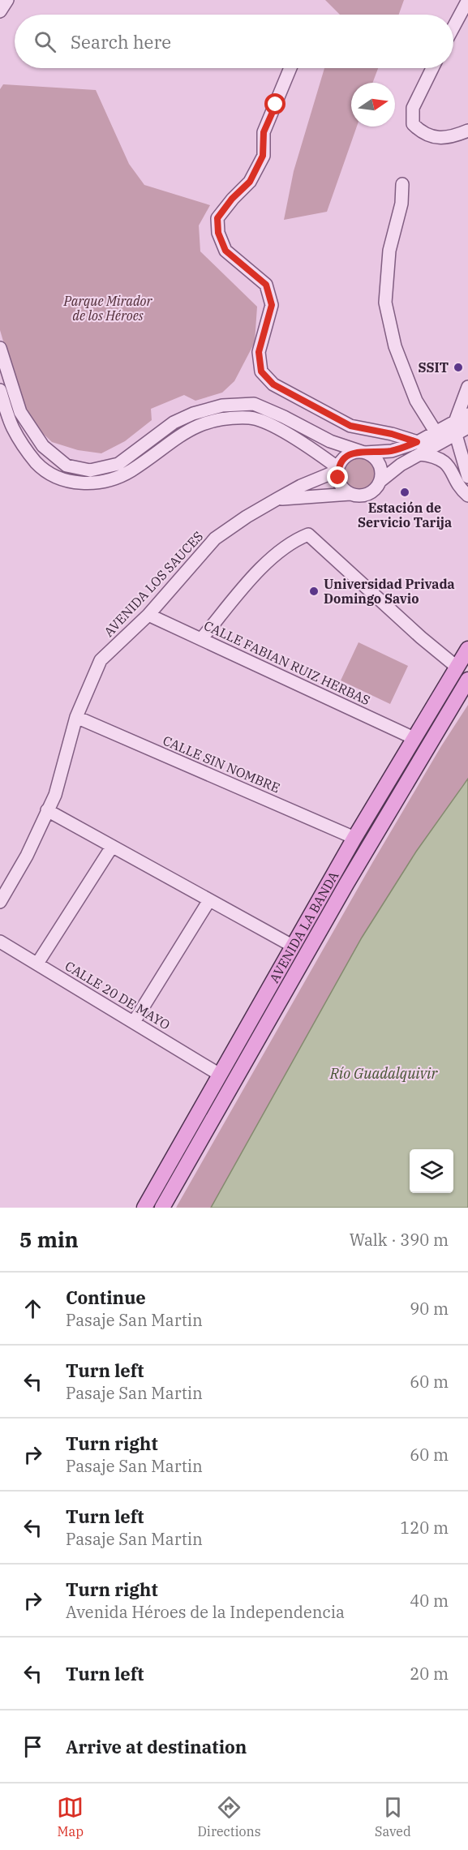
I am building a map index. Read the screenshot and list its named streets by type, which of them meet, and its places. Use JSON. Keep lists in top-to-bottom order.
{
  "streets": {
    "main road": ["AVENIDA LA BANDA"],
    "street": [
      "AVENIDA LOS SAUCES",
      "CALLE FABIAN RUIZ HERBAS",
      "CALLE SIN NOMBRE",
      "CALLE 20 DE MAYO"
    ]
  },
  "crossings": [
    ["AVENIDA LOS SAUCES", "CALLE FABIAN RUIZ HERBAS"],
    ["AVENIDA LOS SAUCES", "CALLE SIN NOMBRE"],
    ["CALLE FABIAN RUIZ HERBAS", "AVENIDA LA BANDA"],
    ["CALLE SIN NOMBRE", "AVENIDA LA BANDA"],
    ["AVENIDA LA BANDA", "CALLE 20 DE MAYO"]
  ],
  "water": ["Río Guadalquivir"],
  "parks": ["Parque Mirador de los Héroes"],
  "places": ["SSIT", "Estación de Servicio Tarija", "Universidad Privada Domingo Savio"],
  "north": "right",
  "page": {
    "search": "Search here",
    "heading": ["5 min", "Walk · 390 m"],
    "list": [
      ["Continue", "Pasaje San Martin", "90 m"],
      ["Turn left", "Pasaje San Martin", "60 m"],
      ["Turn right", "Pasaje San Martin", "60 m"],
      ["Turn left", "Pasaje San Martin", "120 m"],
      ["Turn right", "Avenida Héroes de la Independencia", "40 m"],
      ["Turn left", "20 m"],
      "Arrive at destination"
    ],
    "nav": ["Map", "Directions", "Saved"]
  }
}
